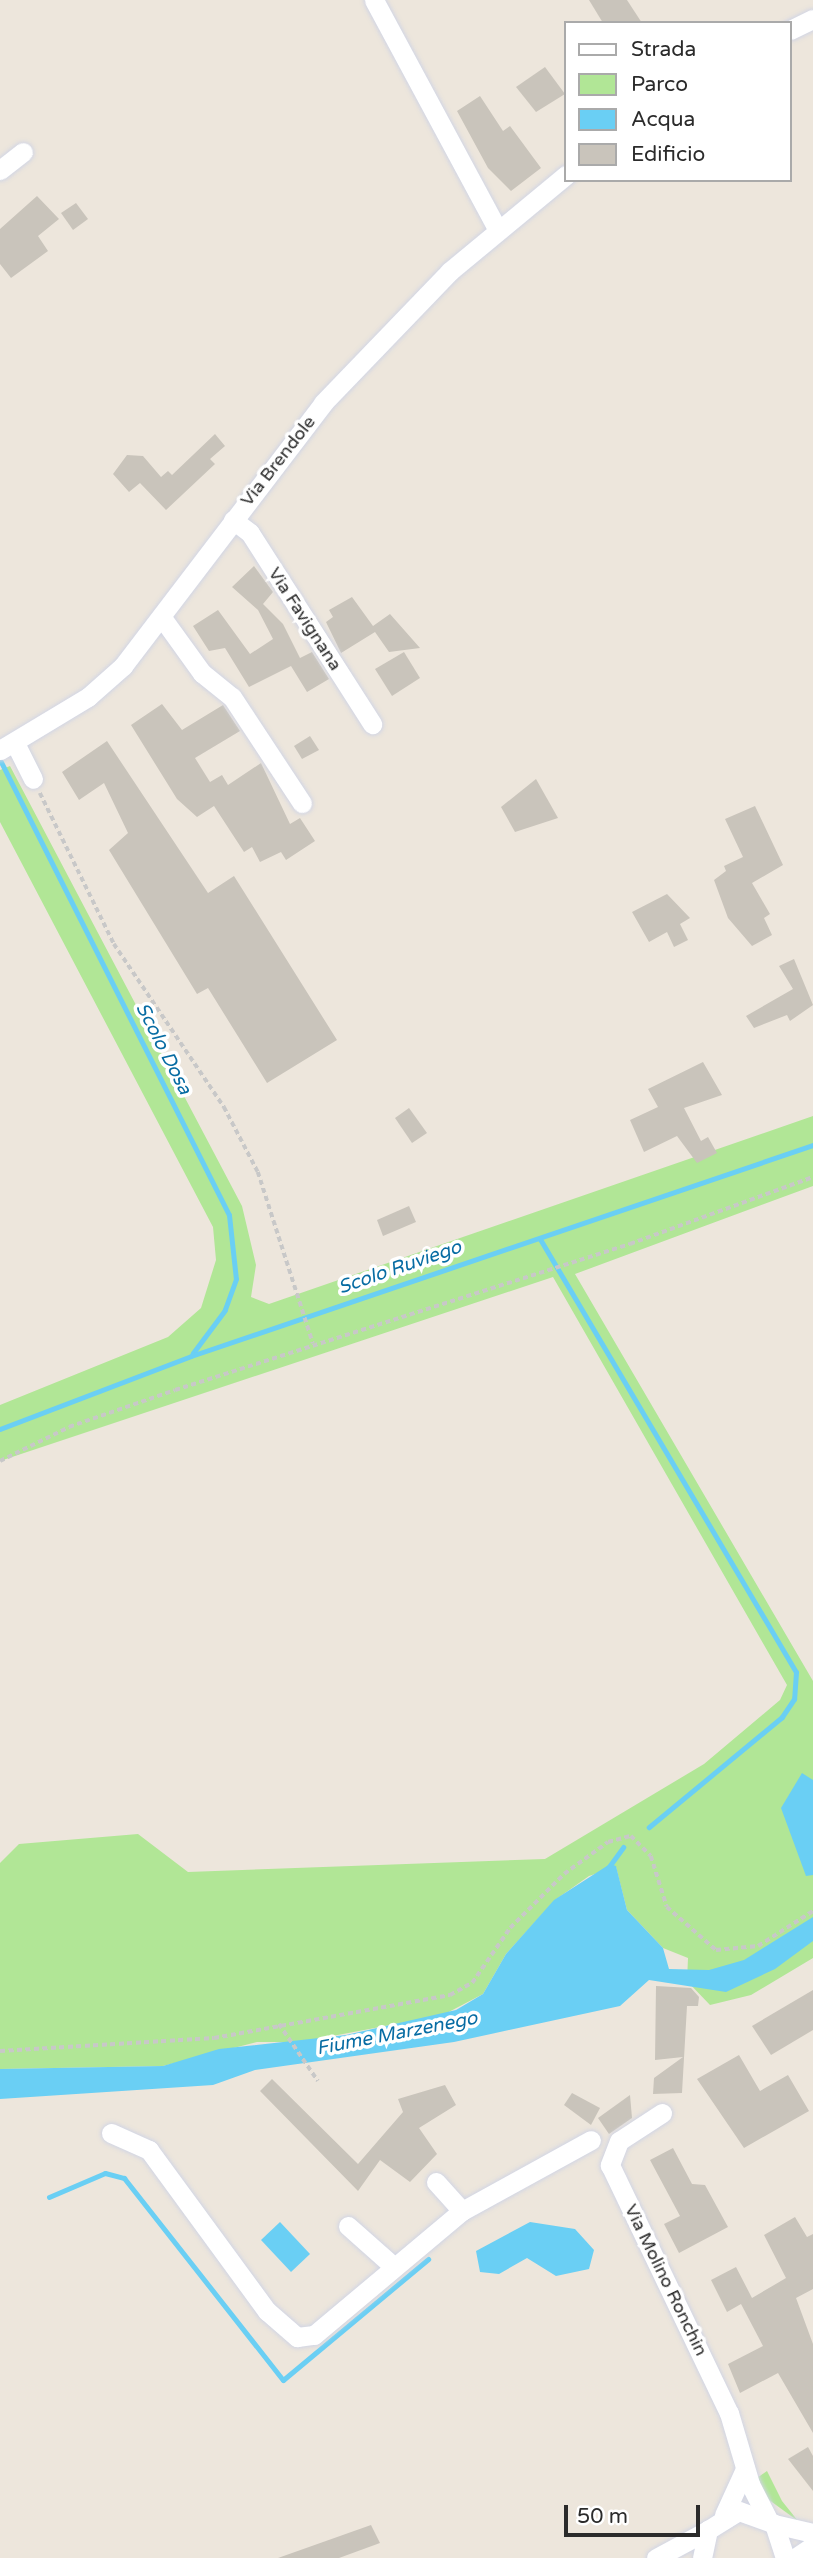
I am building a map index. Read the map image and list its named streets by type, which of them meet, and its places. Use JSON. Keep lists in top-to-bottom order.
{
  "streets": {
    "street": ["Via Brendole", "Via Favignana", "Via Molino Ronchin"]
  },
  "crossings": [
    ["Via Brendole", "Via Favignana"]
  ],
  "water": ["Scolo Dosa", "Scolo Ruviego", "Fiume Marzenego"],
  "legend": [
    "Strada",
    "Parco",
    "Acqua",
    "Edificio"
  ],
  "scale_bar": "50 m"
}
